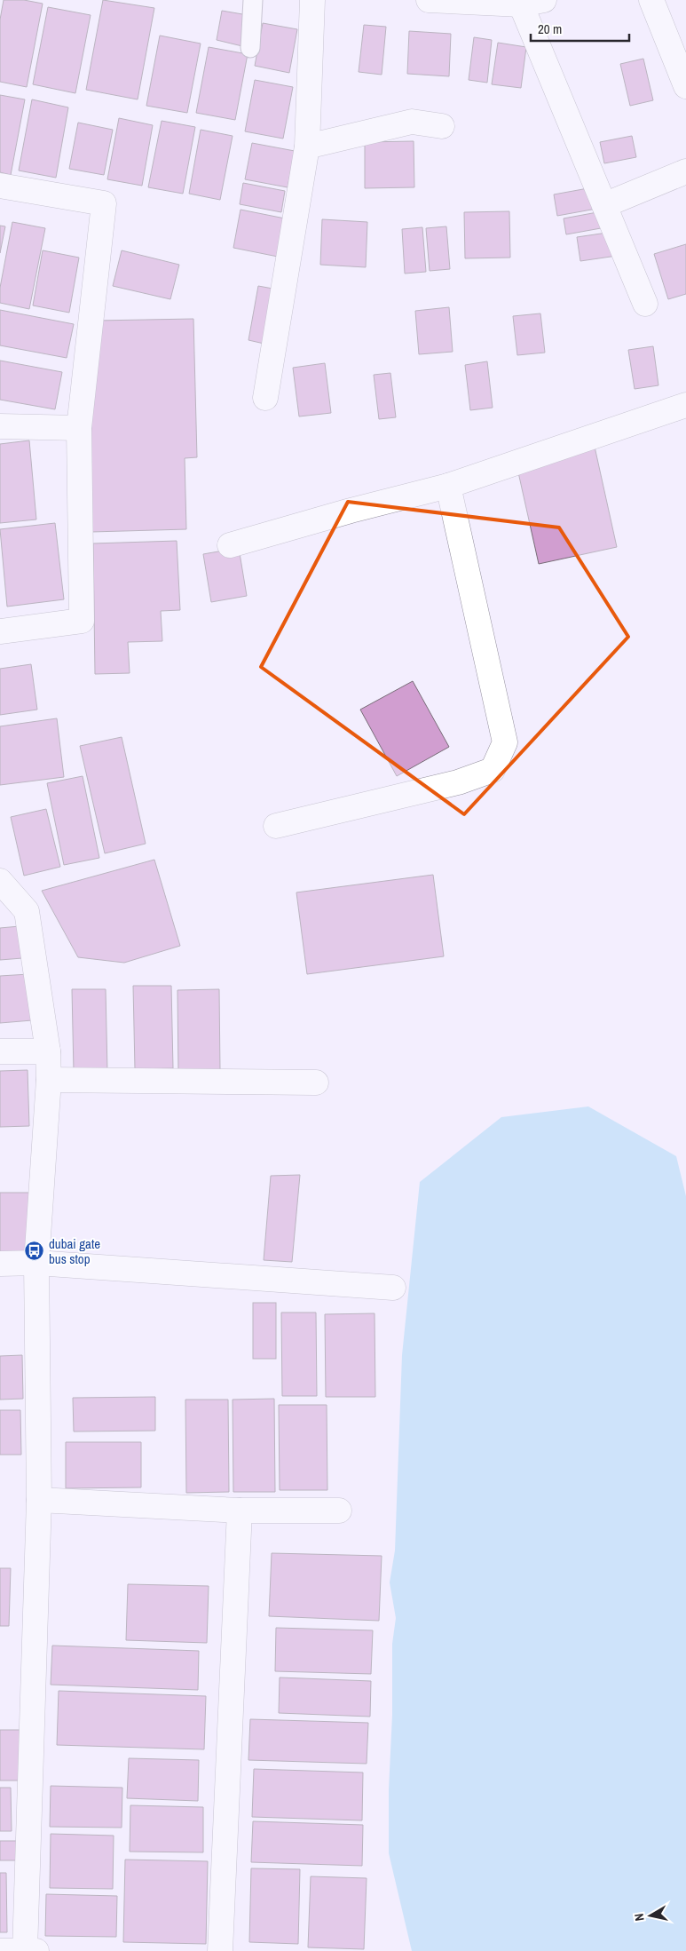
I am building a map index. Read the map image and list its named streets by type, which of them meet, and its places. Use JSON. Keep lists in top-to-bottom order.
{
  "places": {
    "bus stop": ["dubai gate bus stop"]
  },
  "scale_bar": "20 m",
  "north": "left"
}
